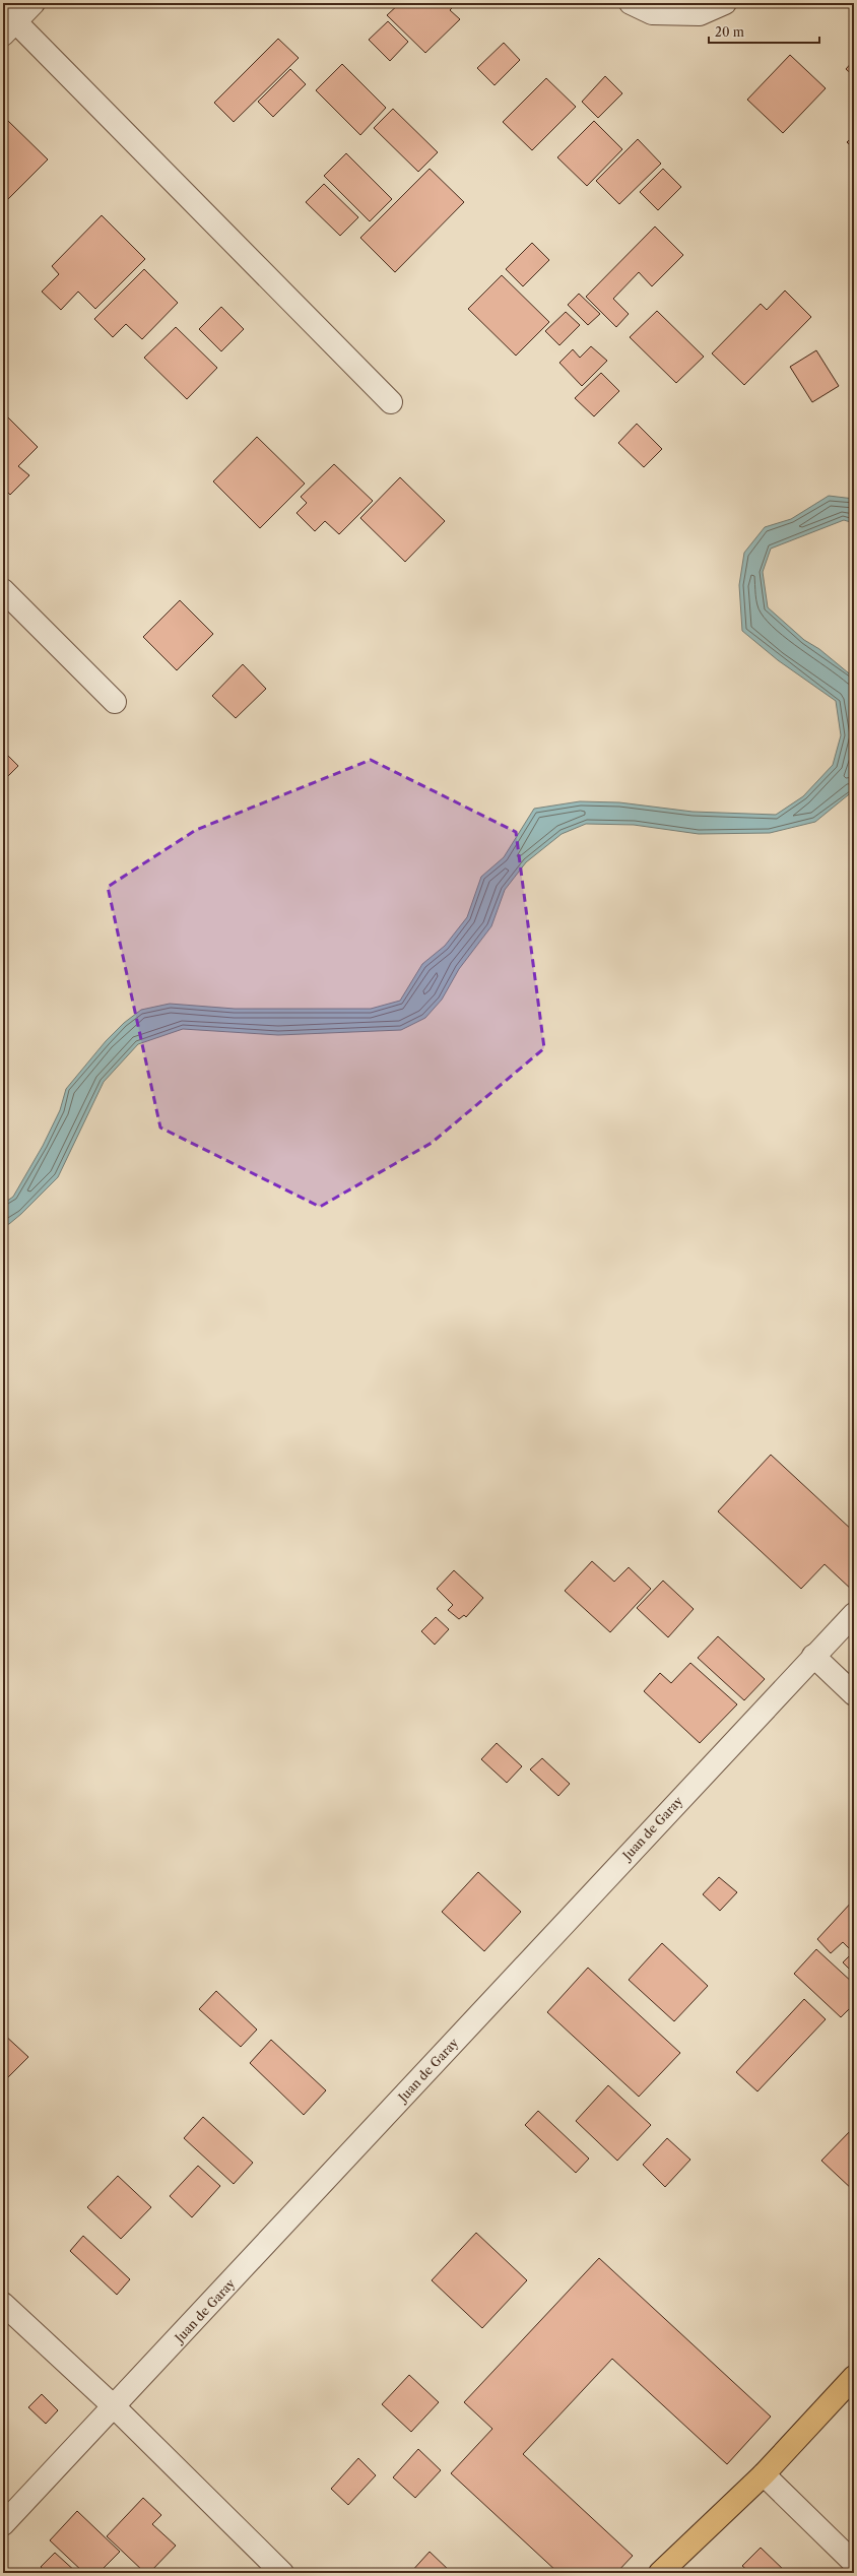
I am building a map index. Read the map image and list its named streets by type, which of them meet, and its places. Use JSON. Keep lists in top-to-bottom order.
{
  "streets": {
    "street": ["Juan de Garay"]
  },
  "scale_bar": "20 m"
}
